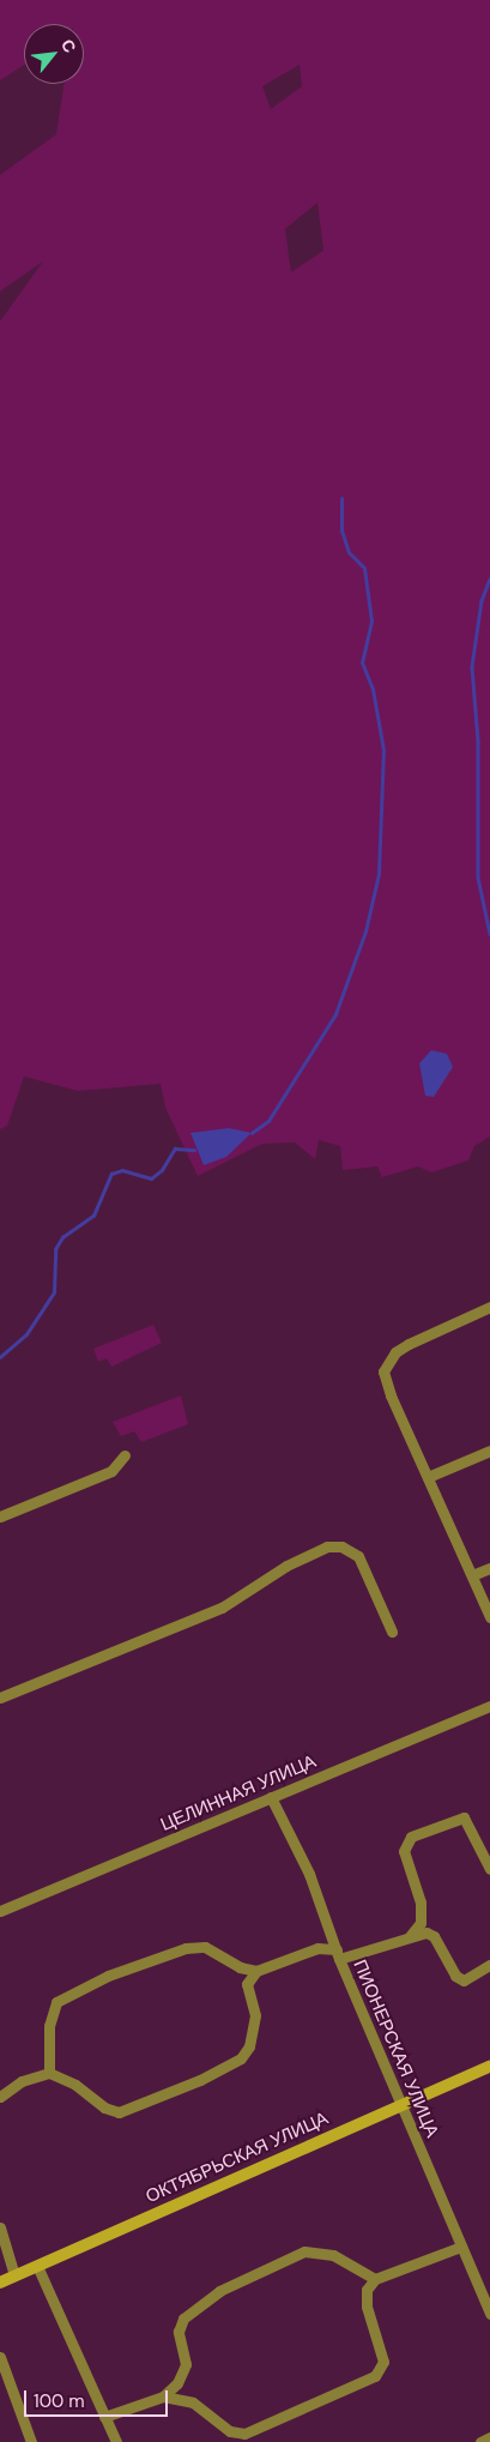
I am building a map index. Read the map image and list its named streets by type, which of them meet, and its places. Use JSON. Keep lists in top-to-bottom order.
{
  "streets": {
    "street": ["ЦЕЛИННАЯ УЛИЦА", "ПИОНЕРСКАЯ УЛИЦА", "ОКТЯБРЬСКАЯ УЛИЦА"]
  },
  "crossings": [
    ["ЦЕЛИННАЯ УЛИЦА", "ПИОНЕРСКАЯ УЛИЦА"],
    ["ПИОНЕРСКАЯ УЛИЦА", "ОКТЯБРЬСКАЯ УЛИЦА"]
  ],
  "scale_bar": "100 m",
  "north": "top right"
}
